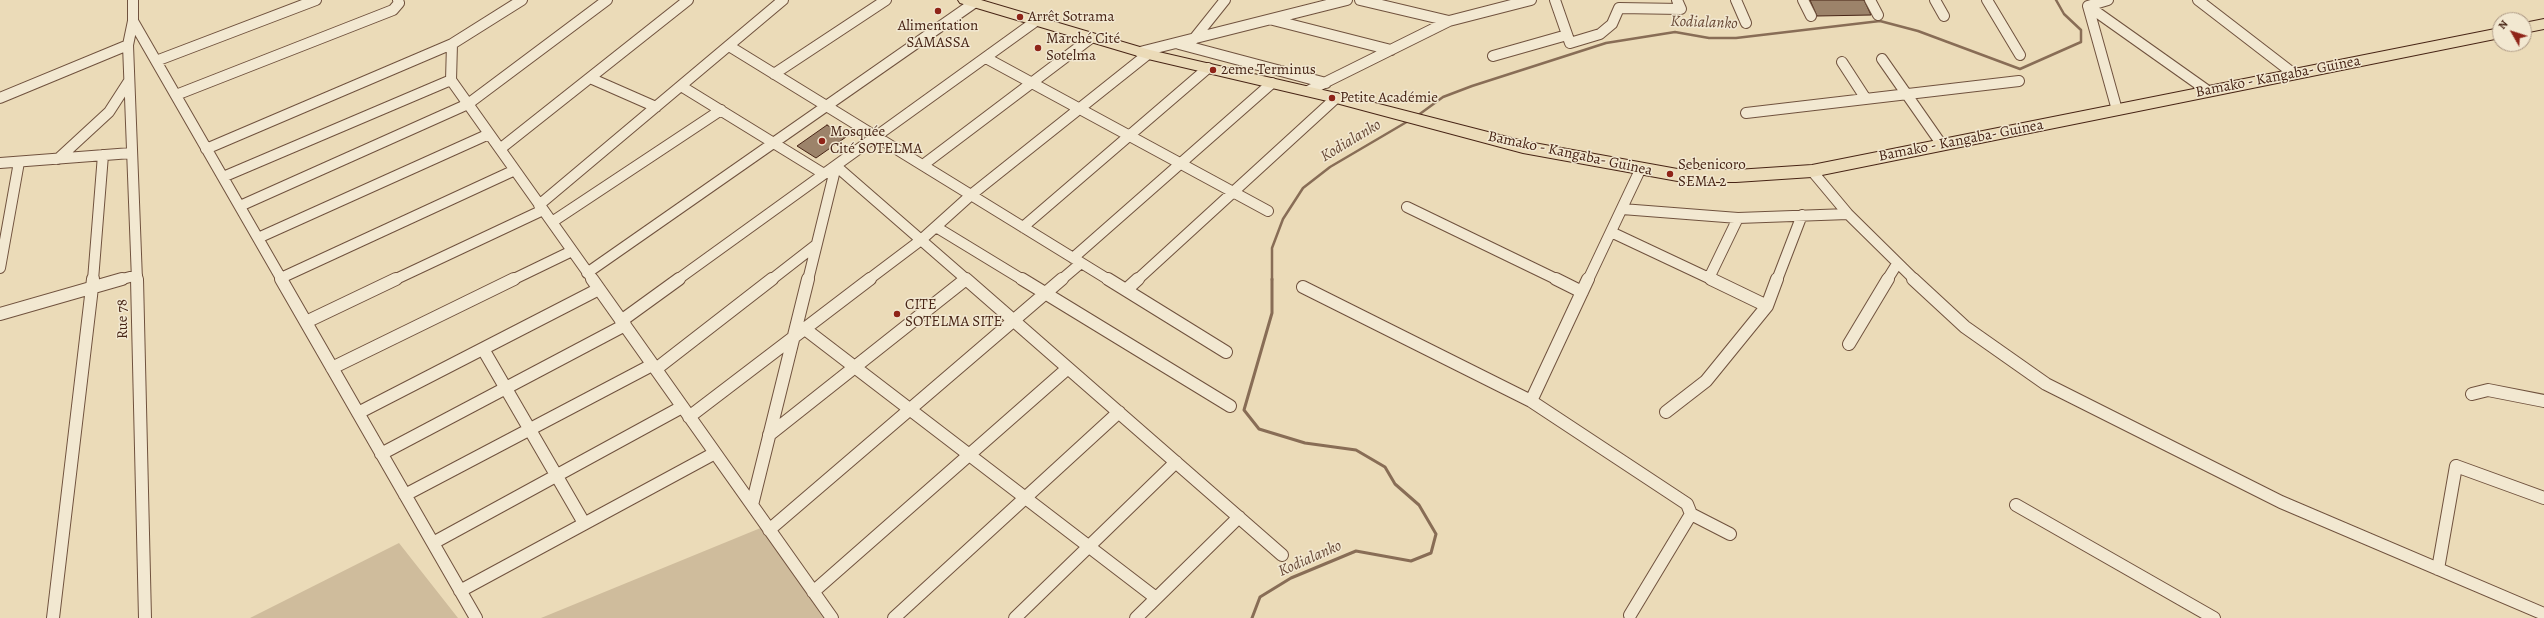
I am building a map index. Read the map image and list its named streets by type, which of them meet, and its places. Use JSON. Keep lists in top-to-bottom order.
{
  "streets": {
    "main road": ["Bamako - Kangaba- Guinea"],
    "street": ["Rue 78"]
  },
  "water": ["Kodialanko"],
  "places": [
    "Alimentation SAMASSA",
    "Arrêt Sotrama",
    "Marché Cité Sotelma",
    "2eme Terminus",
    "Petite Académie",
    "Mosquée Cité SOTELMA",
    "Sebenicoro SEMA 2",
    "CITE SOTELMA SITE"
  ],
  "north": "top left"
}
